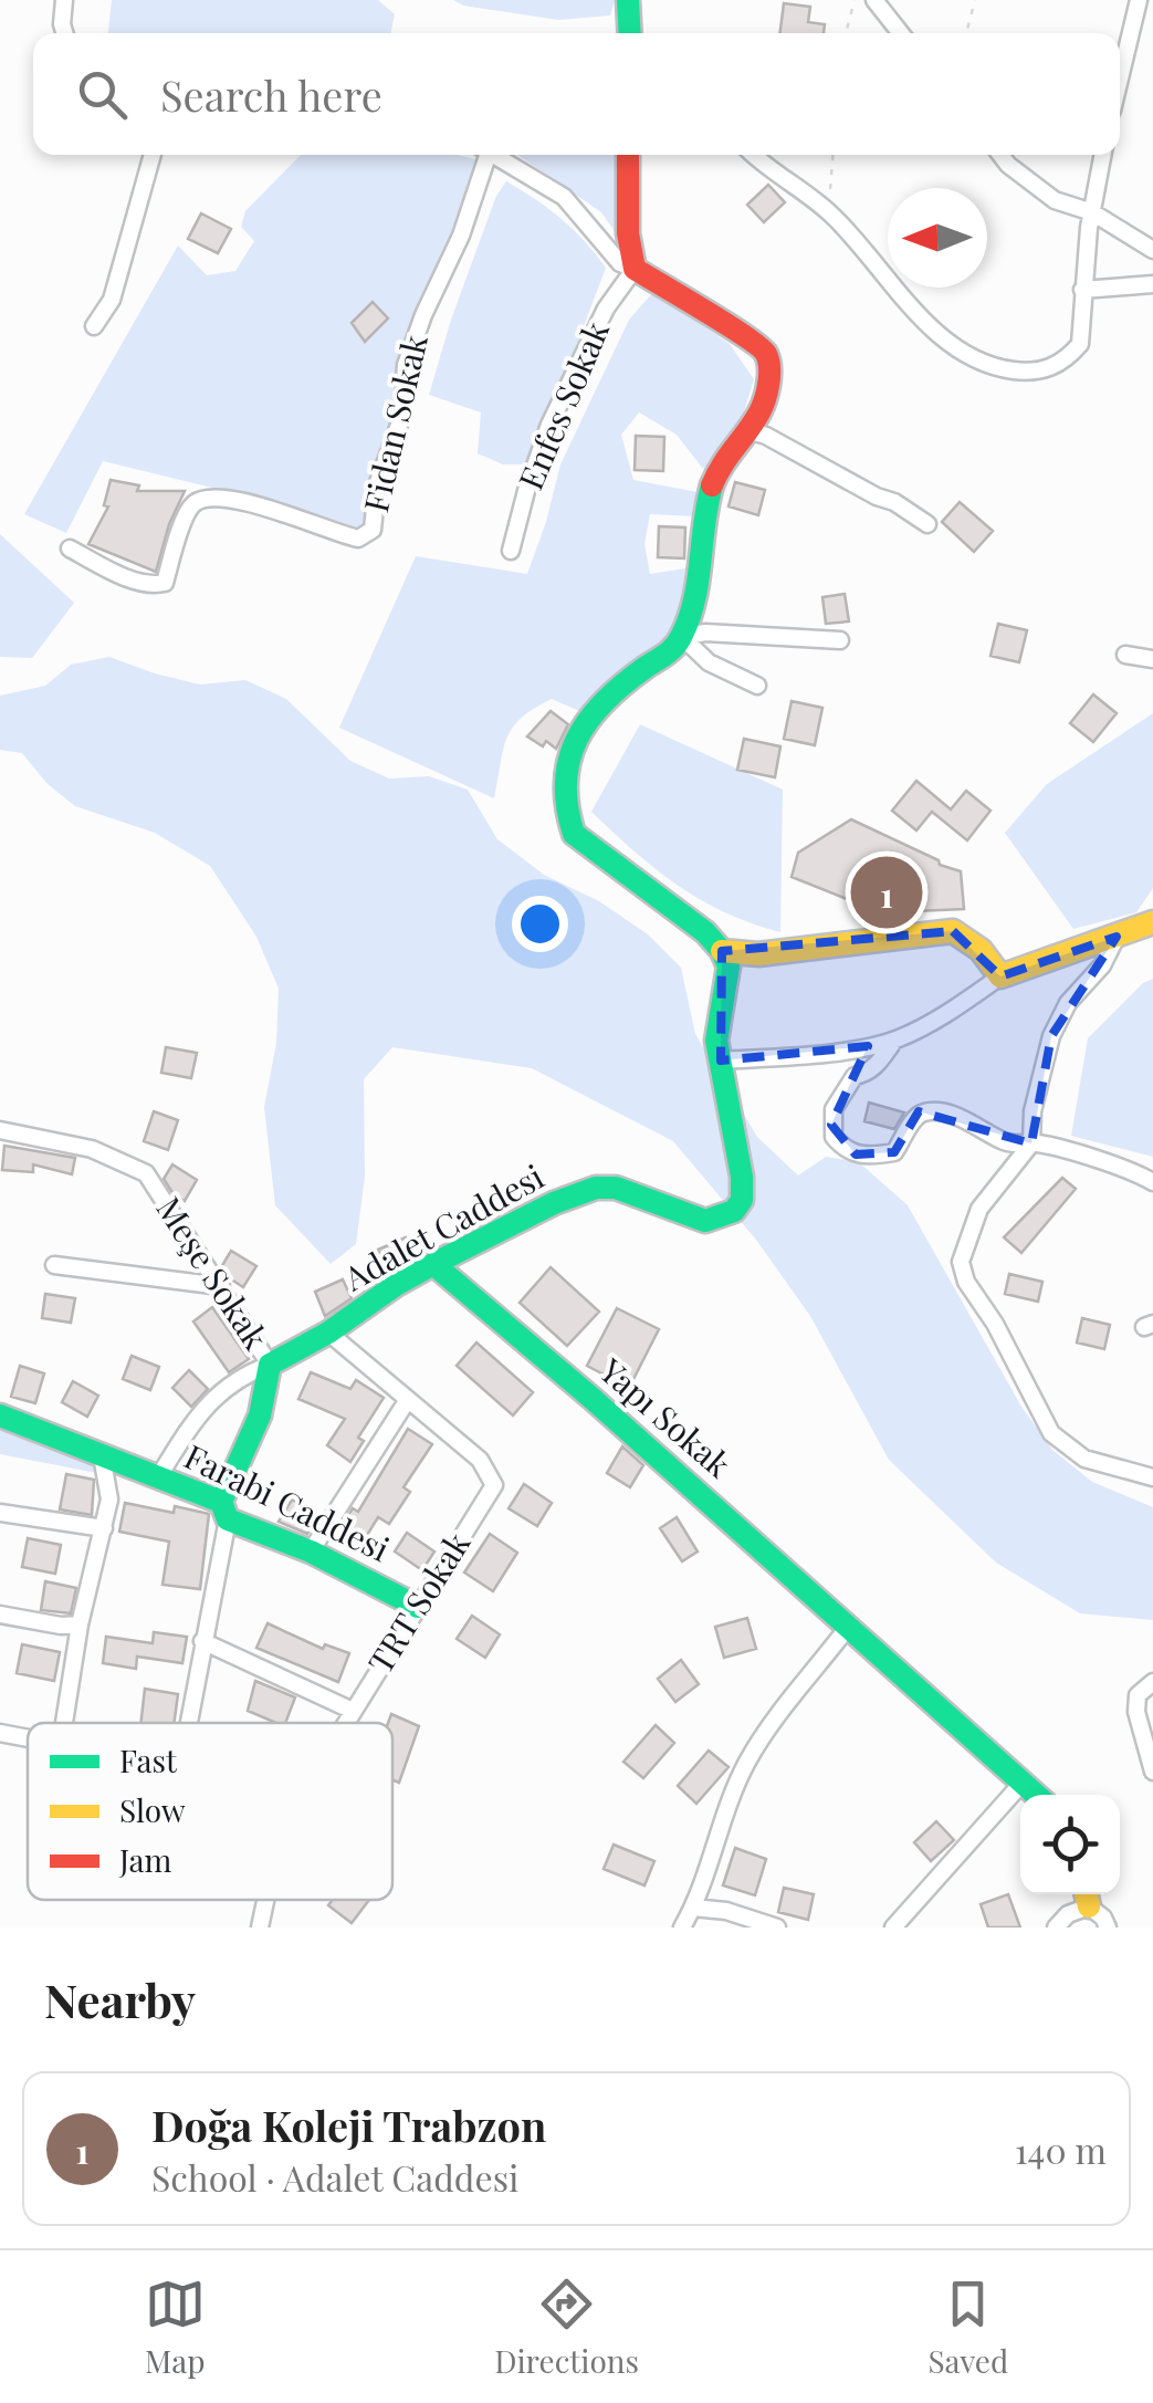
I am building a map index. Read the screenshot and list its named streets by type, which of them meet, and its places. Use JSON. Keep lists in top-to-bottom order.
{
  "streets": {
    "street": [
      "Enfes Sokak",
      "Fidan Sokak",
      "Adalet Caddesi",
      "Meşe Sokak",
      "Yapı Sokak",
      "Farabi Caddesi",
      "TRT Sokak"
    ]
  },
  "crossings": [
    ["Adalet Caddesi", "Meşe Sokak"],
    ["Adalet Caddesi", "Yapı Sokak"],
    ["Adalet Caddesi", "TRT Sokak"],
    ["Meşe Sokak", "Farabi Caddesi"],
    ["Farabi Caddesi", "TRT Sokak"]
  ],
  "legend": ["Fast", "Slow", "Jam"],
  "north": "left",
  "page": {
    "search": "Search here",
    "pins": "1",
    "heading": "Nearby",
    "list": [
      {
        "mark": "1",
        "name": "Doğa Koleji Trabzon",
        "note": "School · Adalet Caddesi",
        "value": "140 m"
      }
    ],
    "nav": ["Map", "Directions", "Saved"]
  }
}
